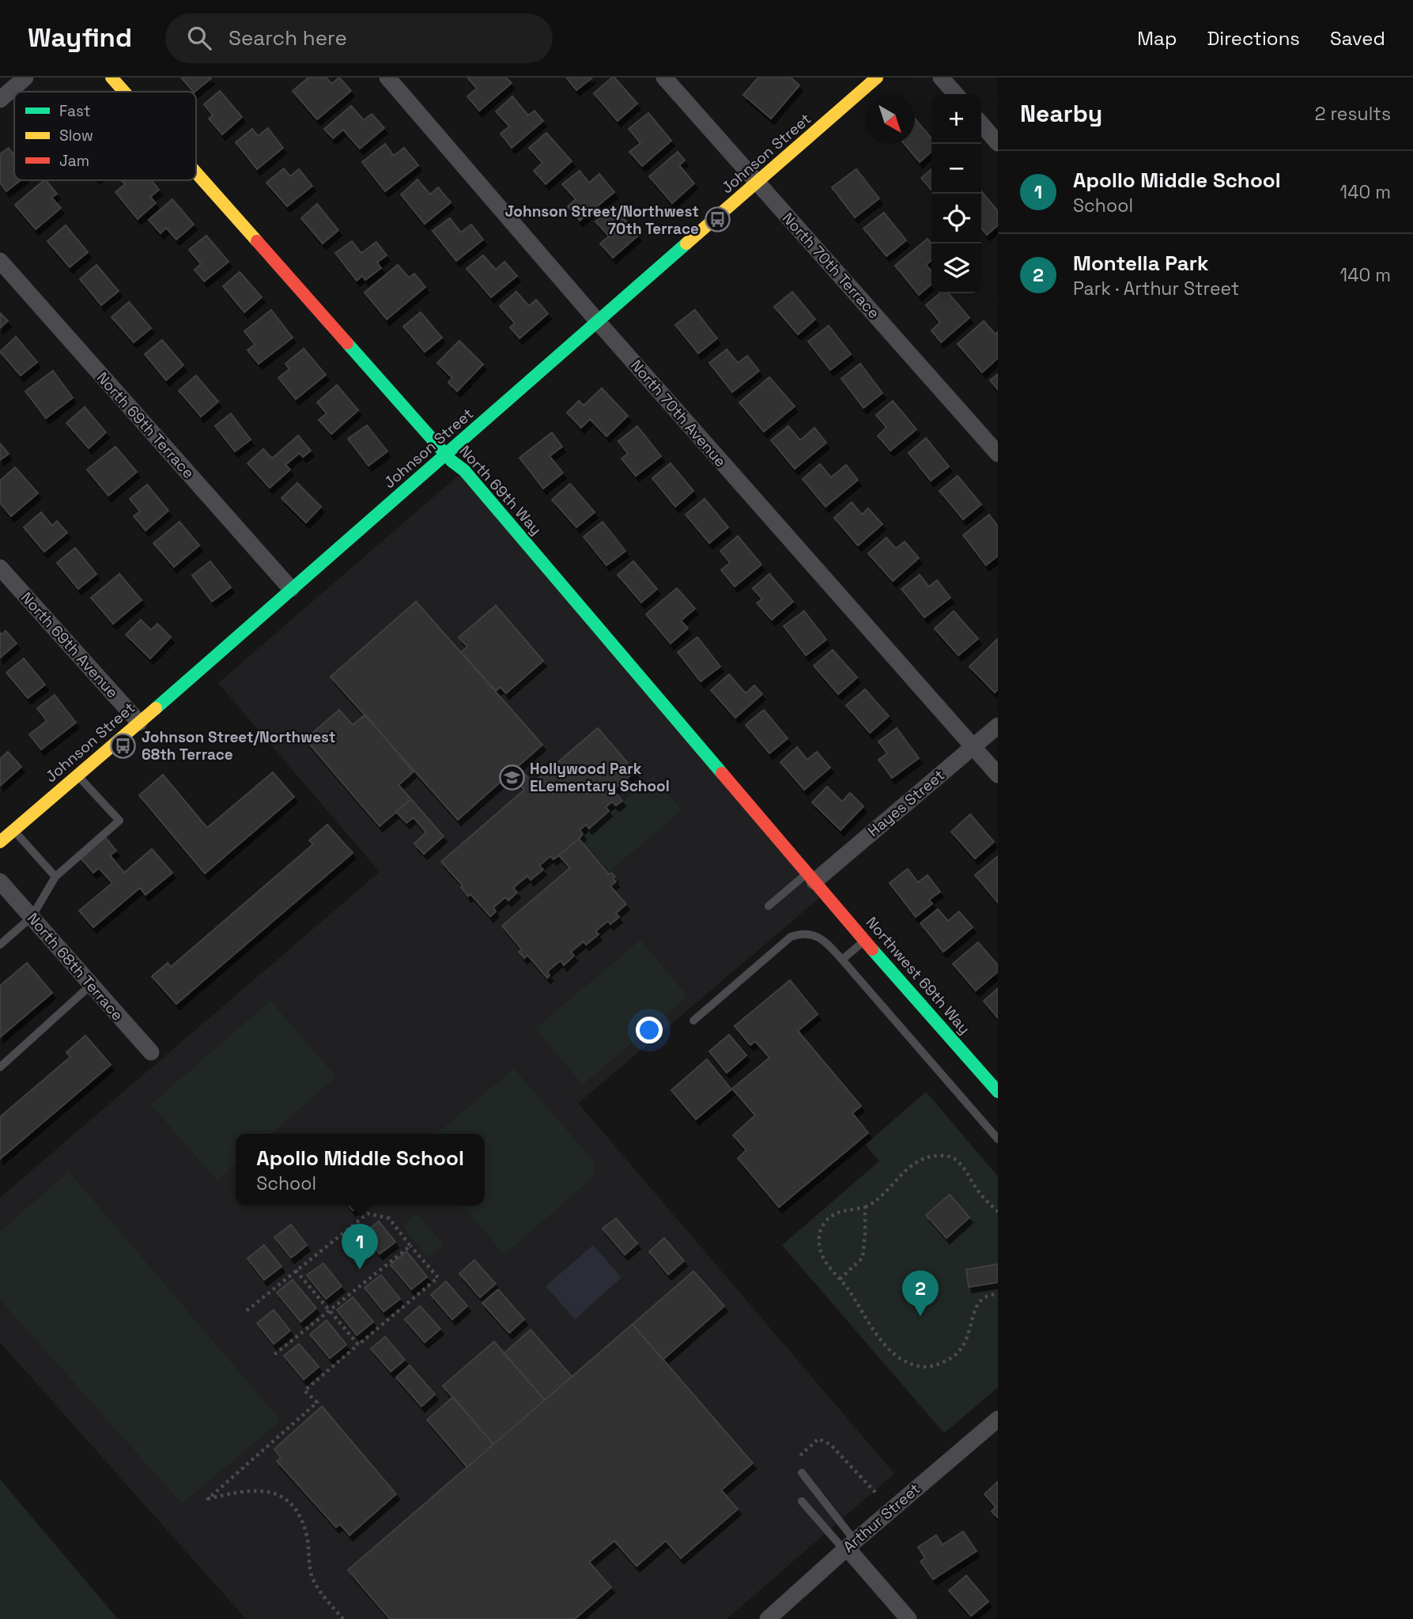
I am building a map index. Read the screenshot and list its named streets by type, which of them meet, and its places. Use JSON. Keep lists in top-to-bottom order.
{
  "streets": {
    "street": [
      "Johnson Street",
      "North 70th Terrace",
      "North 70th Avenue",
      "North 69th Terrace",
      "North 69th Way",
      "North 69th Avenue",
      "Hayes Street",
      "North 68th Terrace",
      "Northwest 69th Way",
      "Arthur Street"
    ]
  },
  "crossings": [
    ["Johnson Street", "North 70th Terrace"],
    ["Johnson Street", "North 70th Avenue"],
    ["Johnson Street", "North 69th Terrace"],
    ["Johnson Street", "North 69th Way"],
    ["Johnson Street", "North 69th Avenue"],
    ["North 70th Avenue", "Hayes Street"],
    ["North 69th Way", "Hayes Street"],
    ["North 69th Way", "Northwest 69th Way"],
    ["Hayes Street", "Northwest 69th Way"]
  ],
  "places": {
    "bus stop": ["Johnson Street/Northwest 70th Terrace", "Johnson Street/Northwest 68th Terrace"],
    "school or university": ["Hollywood Park ELementary School"]
  },
  "legend": ["Fast", "Slow", "Jam"],
  "north": "bottom right",
  "page": {
    "header": "Wayfind",
    "search": "Search here",
    "nav": ["Map", "Directions", "Saved"],
    "heading": ["Nearby", "2 results"],
    "map_buttons": ["+", "−"],
    "list": [
      {
        "mark": "1",
        "name": "Apollo Middle School",
        "note": "School",
        "value": "140 m"
      },
      {
        "mark": "2",
        "name": "Montella Park",
        "note": "Park · Arthur Street",
        "value": "140 m"
      }
    ],
    "popup": ["Apollo Middle School", "School"],
    "pins": ["1", "2"]
  }
}
